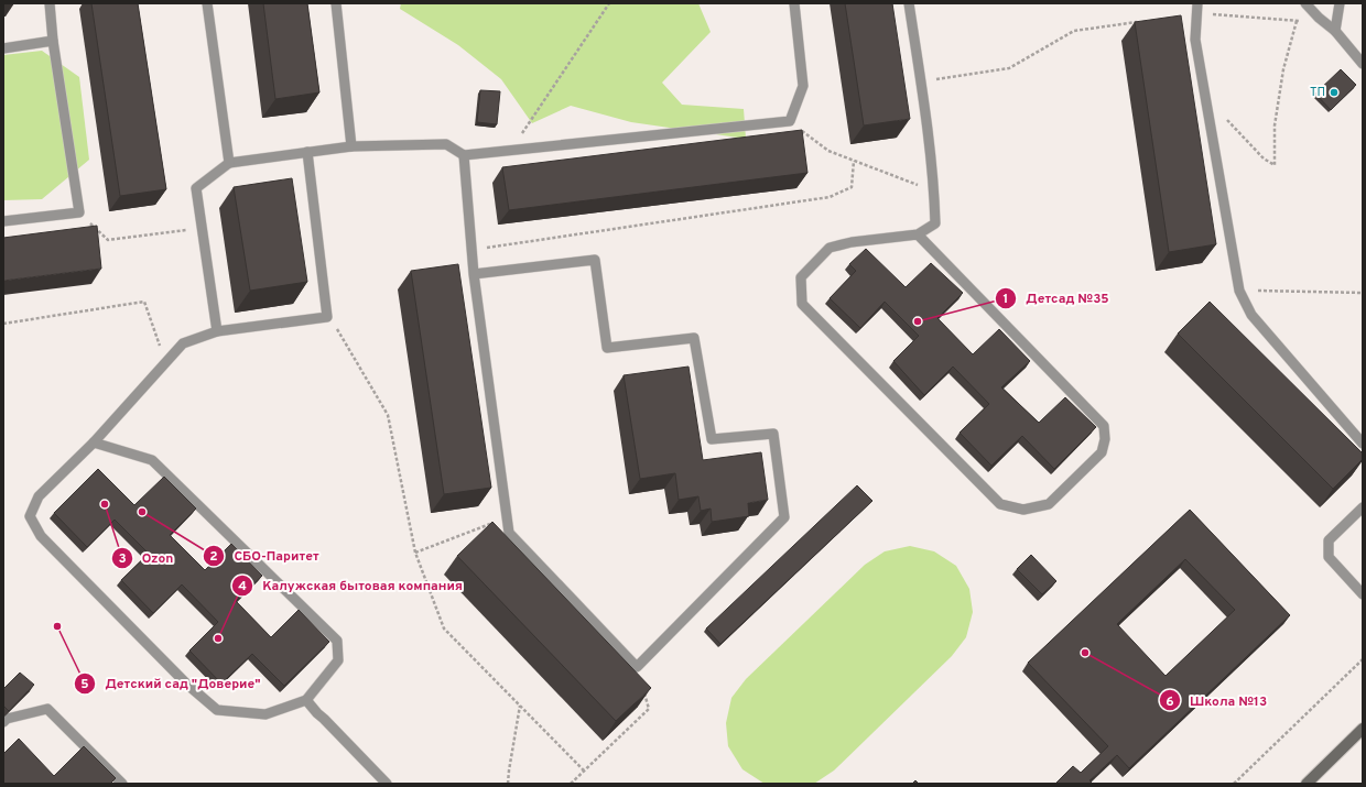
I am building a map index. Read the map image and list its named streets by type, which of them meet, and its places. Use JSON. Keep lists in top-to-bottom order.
{
  "places": [
    "ТП",
    "Детсад №35",
    "Ozon",
    "СБО-Паритет",
    "Детский сад \"Доверие\"",
    "Калужская бытовая компания",
    "Школа №13"
  ]
}
